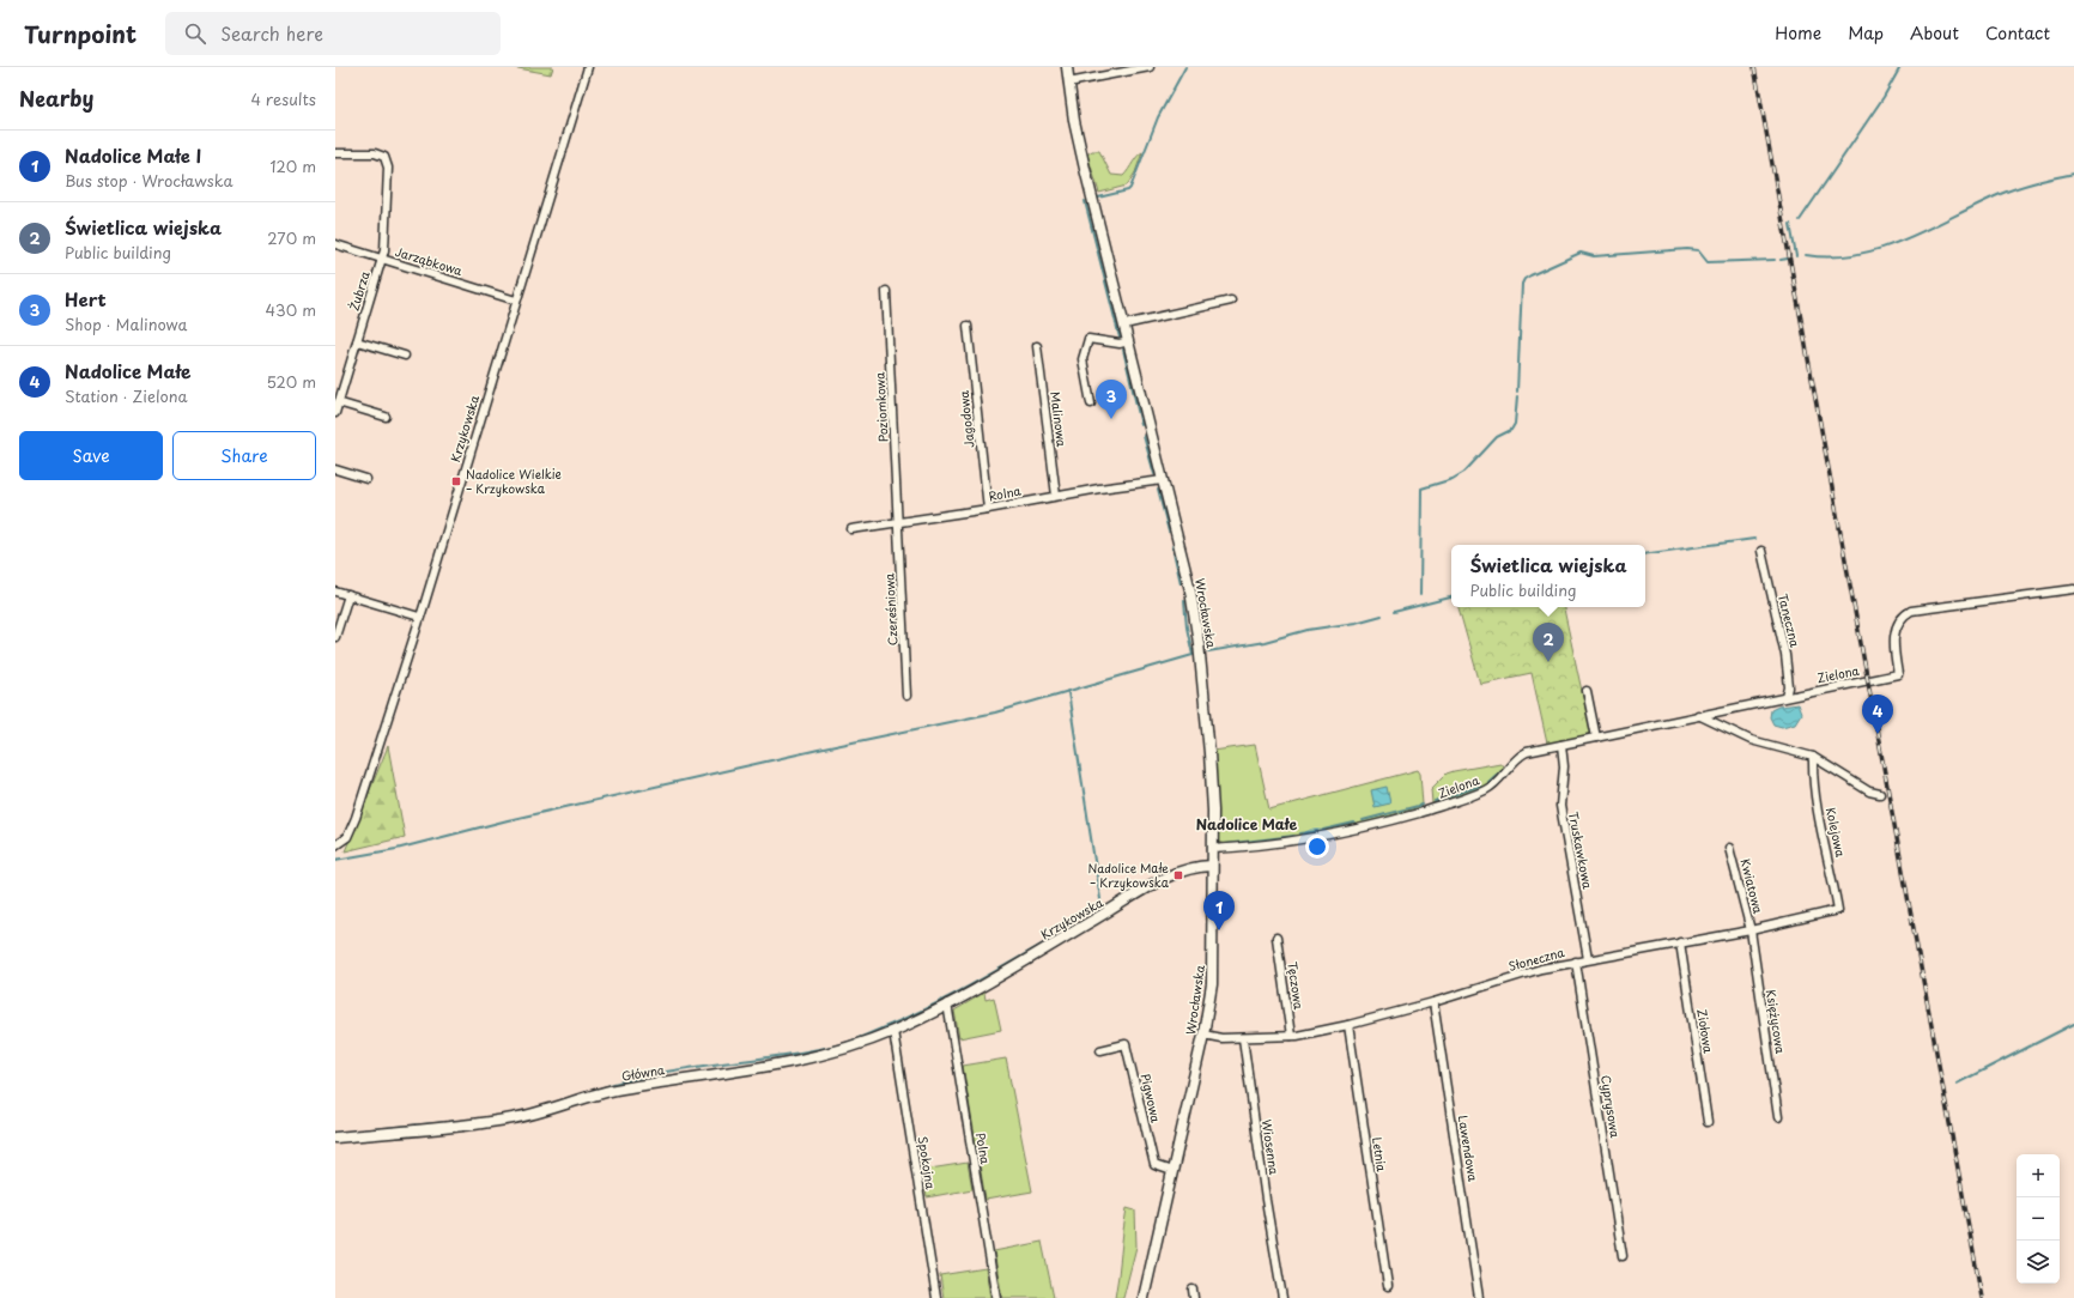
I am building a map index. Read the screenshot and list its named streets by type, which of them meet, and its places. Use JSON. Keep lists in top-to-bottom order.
{
  "streets": {
    "street": [
      "Jarząbkowa",
      "Żubrza",
      "Poziomkowa",
      "Jagodowa",
      "Malinowa",
      "Krzykowska",
      "Rolna",
      "Czereśniowa",
      "Wrocławska",
      "Taneczna",
      "Zielona",
      "Kolejowa",
      "Truskawkowa",
      "Kwiatowa",
      "Słoneczna",
      "Tęczowa",
      "Księżycowa",
      "Ziołowa",
      "Główna",
      "Pigwowa",
      "Cyprysowa",
      "Wiosenna",
      "Polna",
      "Lawendowa",
      "Letnia",
      "Spokojna"
    ]
  },
  "crossings": [
    ["Jarząbkowa", "Żubrza"],
    ["Jarząbkowa", "Krzykowska"],
    ["Poziomkowa", "Rolna"],
    ["Poziomkowa", "Czereśniowa"],
    ["Jagodowa", "Rolna"],
    ["Malinowa", "Rolna"],
    ["Krzykowska", "Wrocławska"],
    ["Krzykowska", "Główna"],
    ["Krzykowska", "Polna"],
    ["Rolna", "Czereśniowa"],
    ["Rolna", "Wrocławska"],
    ["Wrocławska", "Zielona"],
    ["Wrocławska", "Pigwowa"],
    ["Taneczna", "Zielona"],
    ["Zielona", "Truskawkowa"],
    ["Kolejowa", "Słoneczna"],
    ["Truskawkowa", "Słoneczna"],
    ["Kwiatowa", "Słoneczna"],
    ["Kwiatowa", "Księżycowa"],
    ["Słoneczna", "Tęczowa"],
    ["Słoneczna", "Księżycowa"],
    ["Słoneczna", "Ziołowa"],
    ["Słoneczna", "Cyprysowa"],
    ["Słoneczna", "Wiosenna"],
    ["Słoneczna", "Lawendowa"],
    ["Słoneczna", "Letnia"],
    ["Główna", "Polna"],
    ["Główna", "Spokojna"]
  ],
  "districts": ["Nadolice Małe"],
  "places": {
    "transit": ["Nadolice Wielkie – Krzykowska", "Nadolice Małe – Krzykowska"]
  },
  "page": {
    "header": "Turnpoint",
    "search": "Search here",
    "nav": [
      "Home",
      "Map",
      "About",
      "Contact"
    ],
    "heading": ["Nearby", "4 results"],
    "list": [
      {
        "mark": "1",
        "name": "Nadolice Małe I",
        "note": "Bus stop · Wrocławska",
        "value": "120 m"
      },
      {
        "mark": "2",
        "name": "Świetlica wiejska",
        "note": "Public building",
        "value": "270 m"
      },
      {
        "mark": "3",
        "name": "Hert",
        "note": "Shop · Malinowa",
        "value": "430 m"
      },
      {
        "mark": "4",
        "name": "Nadolice Małe",
        "note": "Station · Zielona",
        "value": "520 m"
      }
    ],
    "pins": [
      "3",
      "2",
      "4",
      "1"
    ],
    "buttons": ["Save", "Share"],
    "popup": ["Świetlica wiejska", "Public building"],
    "map_buttons": ["+", "−"]
  }
}
